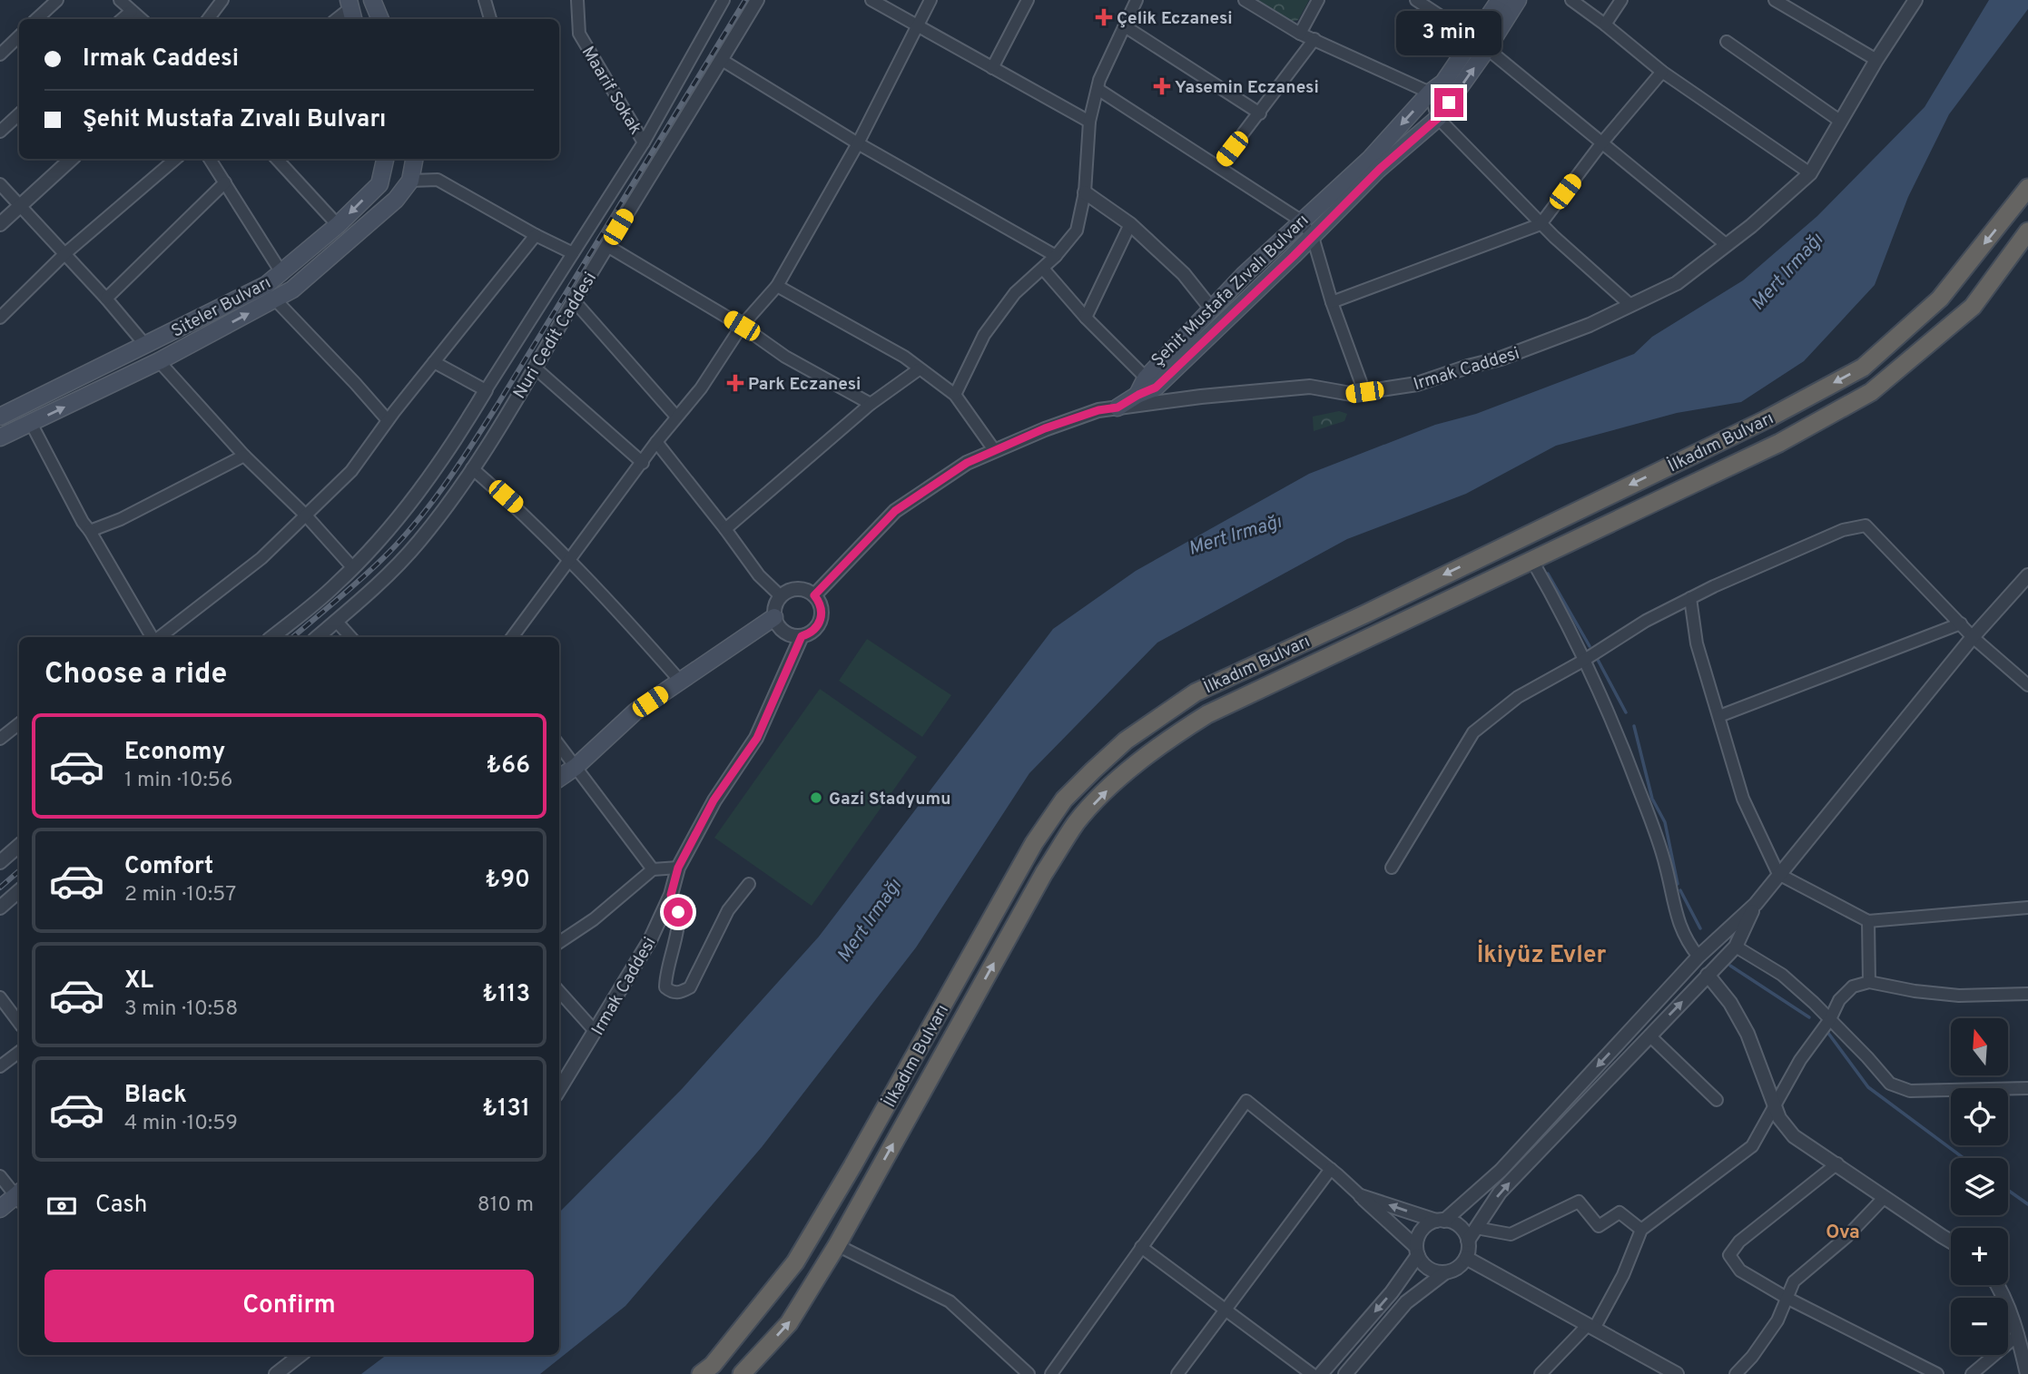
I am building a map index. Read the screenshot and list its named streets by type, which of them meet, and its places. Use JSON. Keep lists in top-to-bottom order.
{
  "streets": {
    "highway": ["İlkadım Bulvarı"],
    "main road": ["Şehit Mustafa Zıvalı Bulvarı", "Siteler Bulvarı"],
    "street": ["Maarif Sokak", "Nuri Cedit Caddesi", "Irmak Caddesi"]
  },
  "crossings": [
    ["Şehit Mustafa Zıvalı Bulvarı", "Irmak Caddesi"]
  ],
  "districts": ["İkiyüz Evler", "Ova"],
  "water": ["Mert Irmağı"],
  "places": {
    "health": ["Çelik Eczanesi", "Yasemin Eczanesi", "Park Eczanesi"],
    "other": ["Gazi Stadyumu"]
  },
  "north": "top",
  "page": {
    "bubble": "3 min",
    "banner": ["Irmak Caddesi", "Şehit Mustafa Zıvalı Bulvarı"],
    "heading": "Choose a ride",
    "list": [
      {
        "name": "Economy",
        "note": "1 min · 10:56",
        "value": "₺66"
      },
      {
        "name": "Comfort",
        "note": "2 min · 10:57",
        "value": "₺90"
      },
      {
        "name": "XL",
        "note": "3 min · 10:58",
        "value": "₺113"
      },
      {
        "name": "Black",
        "note": "4 min · 10:59",
        "value": "₺131"
      }
    ],
    "map_buttons": ["+", "−"],
    "pay": ["Cash", "810 m"],
    "buttons": "Confirm"
  }
}
